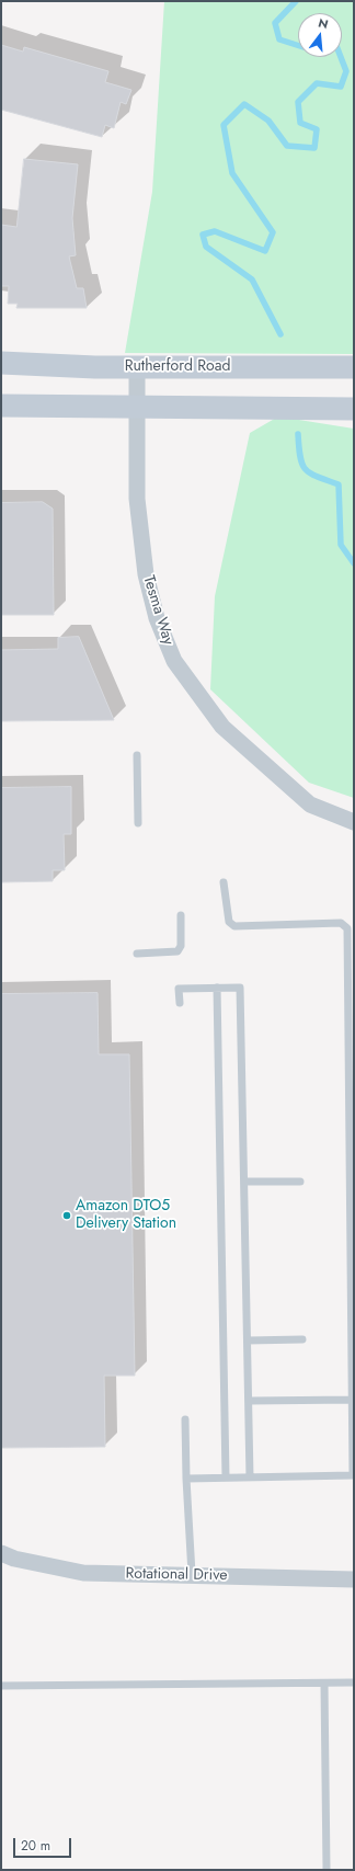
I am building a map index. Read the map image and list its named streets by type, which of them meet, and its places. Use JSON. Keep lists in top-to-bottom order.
{
  "streets": {
    "main road": ["Rutherford Road"],
    "street": ["Tesma Way", "Rotational Drive"]
  },
  "crossings": [
    ["Rutherford Road", "Tesma Way"]
  ],
  "places": ["Amazon DTO5 Delivery Station"],
  "scale_bar": "20 m",
  "north": "top"
}
